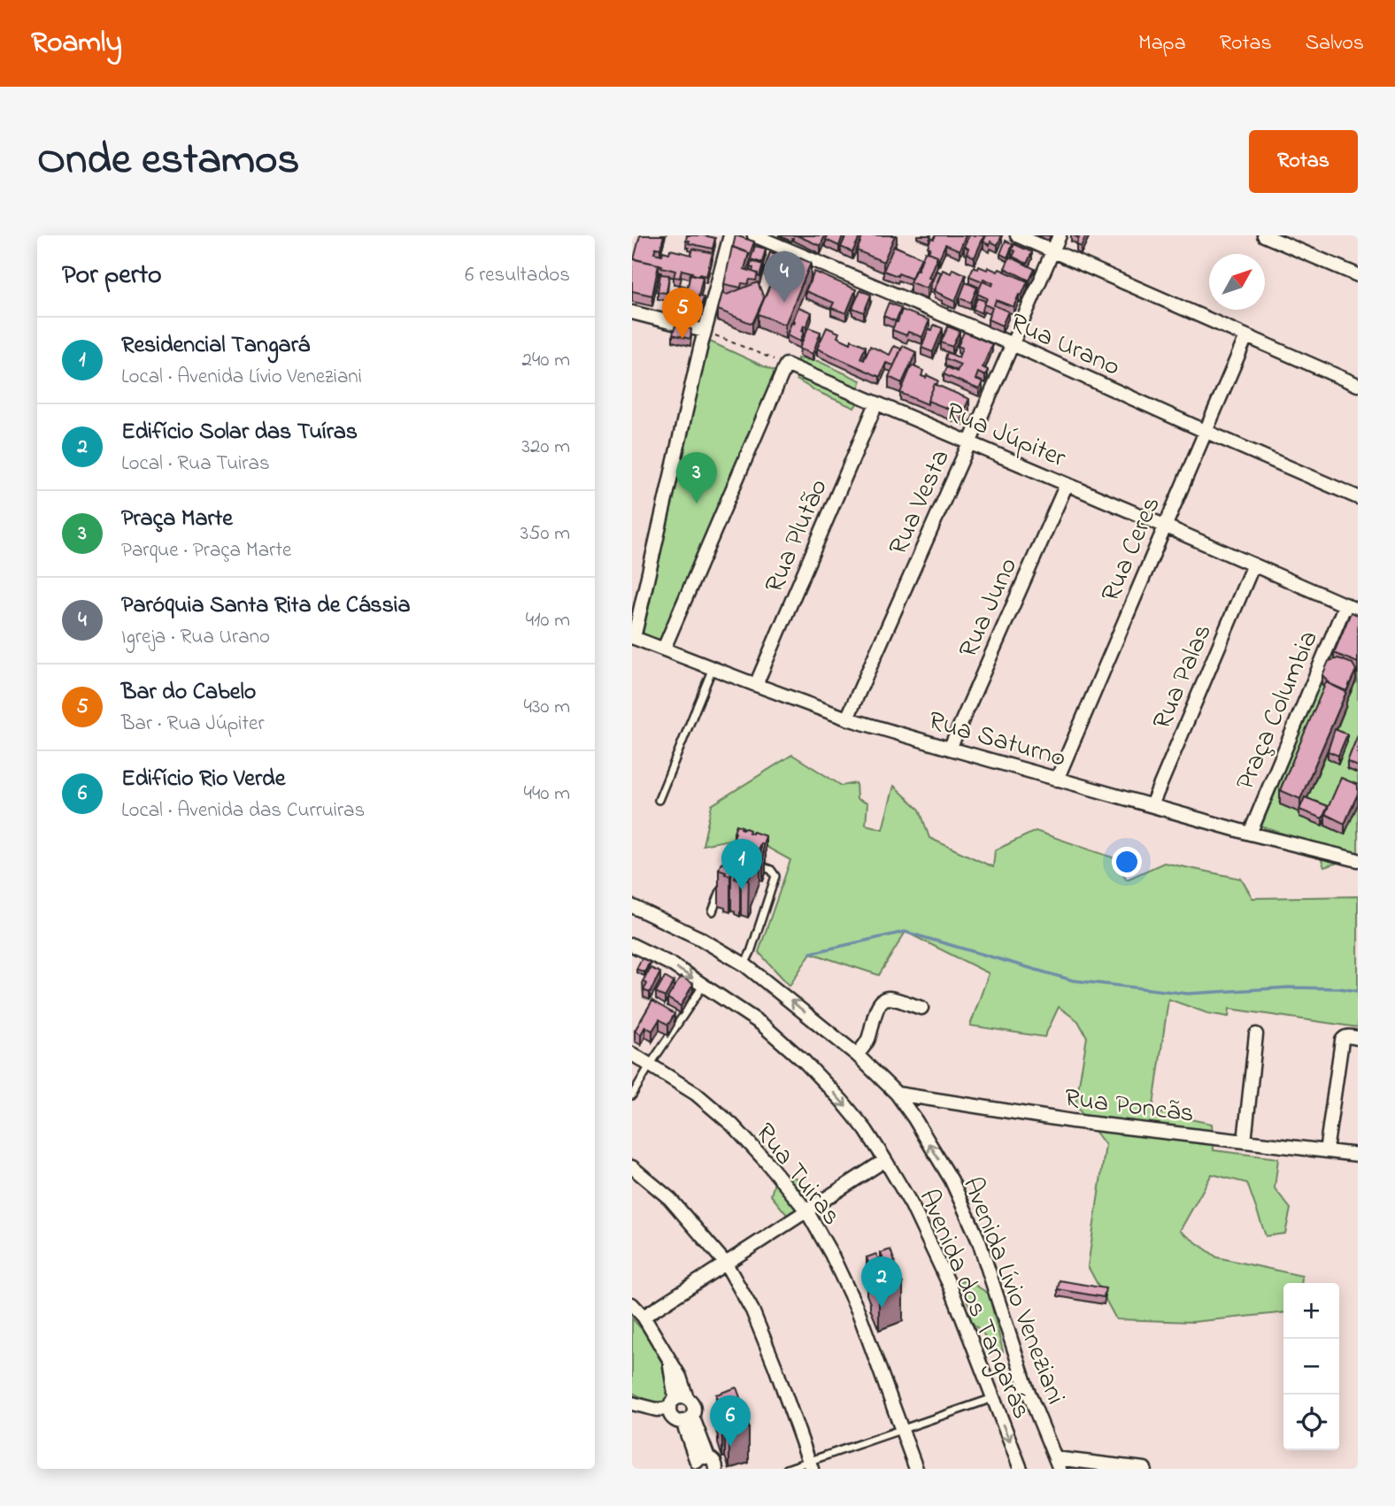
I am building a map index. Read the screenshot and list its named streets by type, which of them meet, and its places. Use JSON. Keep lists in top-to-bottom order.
{
  "streets": {
    "street": [
      "Rua Urano",
      "Rua Júpiter",
      "Rua Vesta",
      "Rua Plutão",
      "Rua Ceres",
      "Rua Juno",
      "Rua Palas",
      "Praça Columbia",
      "Rua Saturno",
      "Rua Poncãs",
      "Rua Tuiras",
      "Avenida Lívio Veneziani",
      "Avenida dos Tangarás"
    ]
  },
  "crossings": [
    ["Rua Urano", "Rua Vesta"],
    ["Rua Urano", "Rua Ceres"],
    ["Rua Júpiter", "Rua Vesta"],
    ["Rua Júpiter", "Rua Plutão"],
    ["Rua Júpiter", "Rua Ceres"],
    ["Rua Júpiter", "Rua Juno"],
    ["Rua Júpiter", "Rua Palas"],
    ["Rua Júpiter", "Praça Columbia"],
    ["Rua Vesta", "Rua Saturno"],
    ["Rua Plutão", "Rua Saturno"],
    ["Rua Ceres", "Rua Saturno"],
    ["Rua Juno", "Rua Saturno"],
    ["Rua Palas", "Rua Saturno"],
    ["Praça Columbia", "Rua Saturno"],
    ["Rua Poncãs", "Avenida Lívio Veneziani"]
  ],
  "one_way": ["Avenida Lívio Veneziani", "Avenida dos Tangarás"],
  "north": "top right",
  "page": {
    "header": "Roamly",
    "nav": ["Mapa", "Rotas", "Salvos"],
    "title": "Onde estamos",
    "buttons": "Rotas",
    "heading": ["Por perto", "6 resultados"],
    "pins": [
      "4",
      "5",
      "3",
      "1",
      "2",
      "6"
    ],
    "list": [
      {
        "mark": "1",
        "name": "Residencial Tangará",
        "note": "Local · Avenida Lívio Veneziani",
        "value": "240 m"
      },
      {
        "mark": "2",
        "name": "Edifício Solar das Tuíras",
        "note": "Local · Rua Tuiras",
        "value": "320 m"
      },
      {
        "mark": "3",
        "name": "Praça Marte",
        "note": "Parque · Praça Marte",
        "value": "350 m"
      },
      {
        "mark": "4",
        "name": "Paróquia Santa Rita de Cássia",
        "note": "Igreja · Rua Urano",
        "value": "410 m"
      },
      {
        "mark": "5",
        "name": "Bar do Cabelo",
        "note": "Bar · Rua Júpiter",
        "value": "430 m"
      },
      {
        "mark": "6",
        "name": "Edifício Rio Verde",
        "note": "Local · Avenida das Curruiras",
        "value": "440 m"
      }
    ],
    "map_buttons": ["+", "−"]
  }
}
